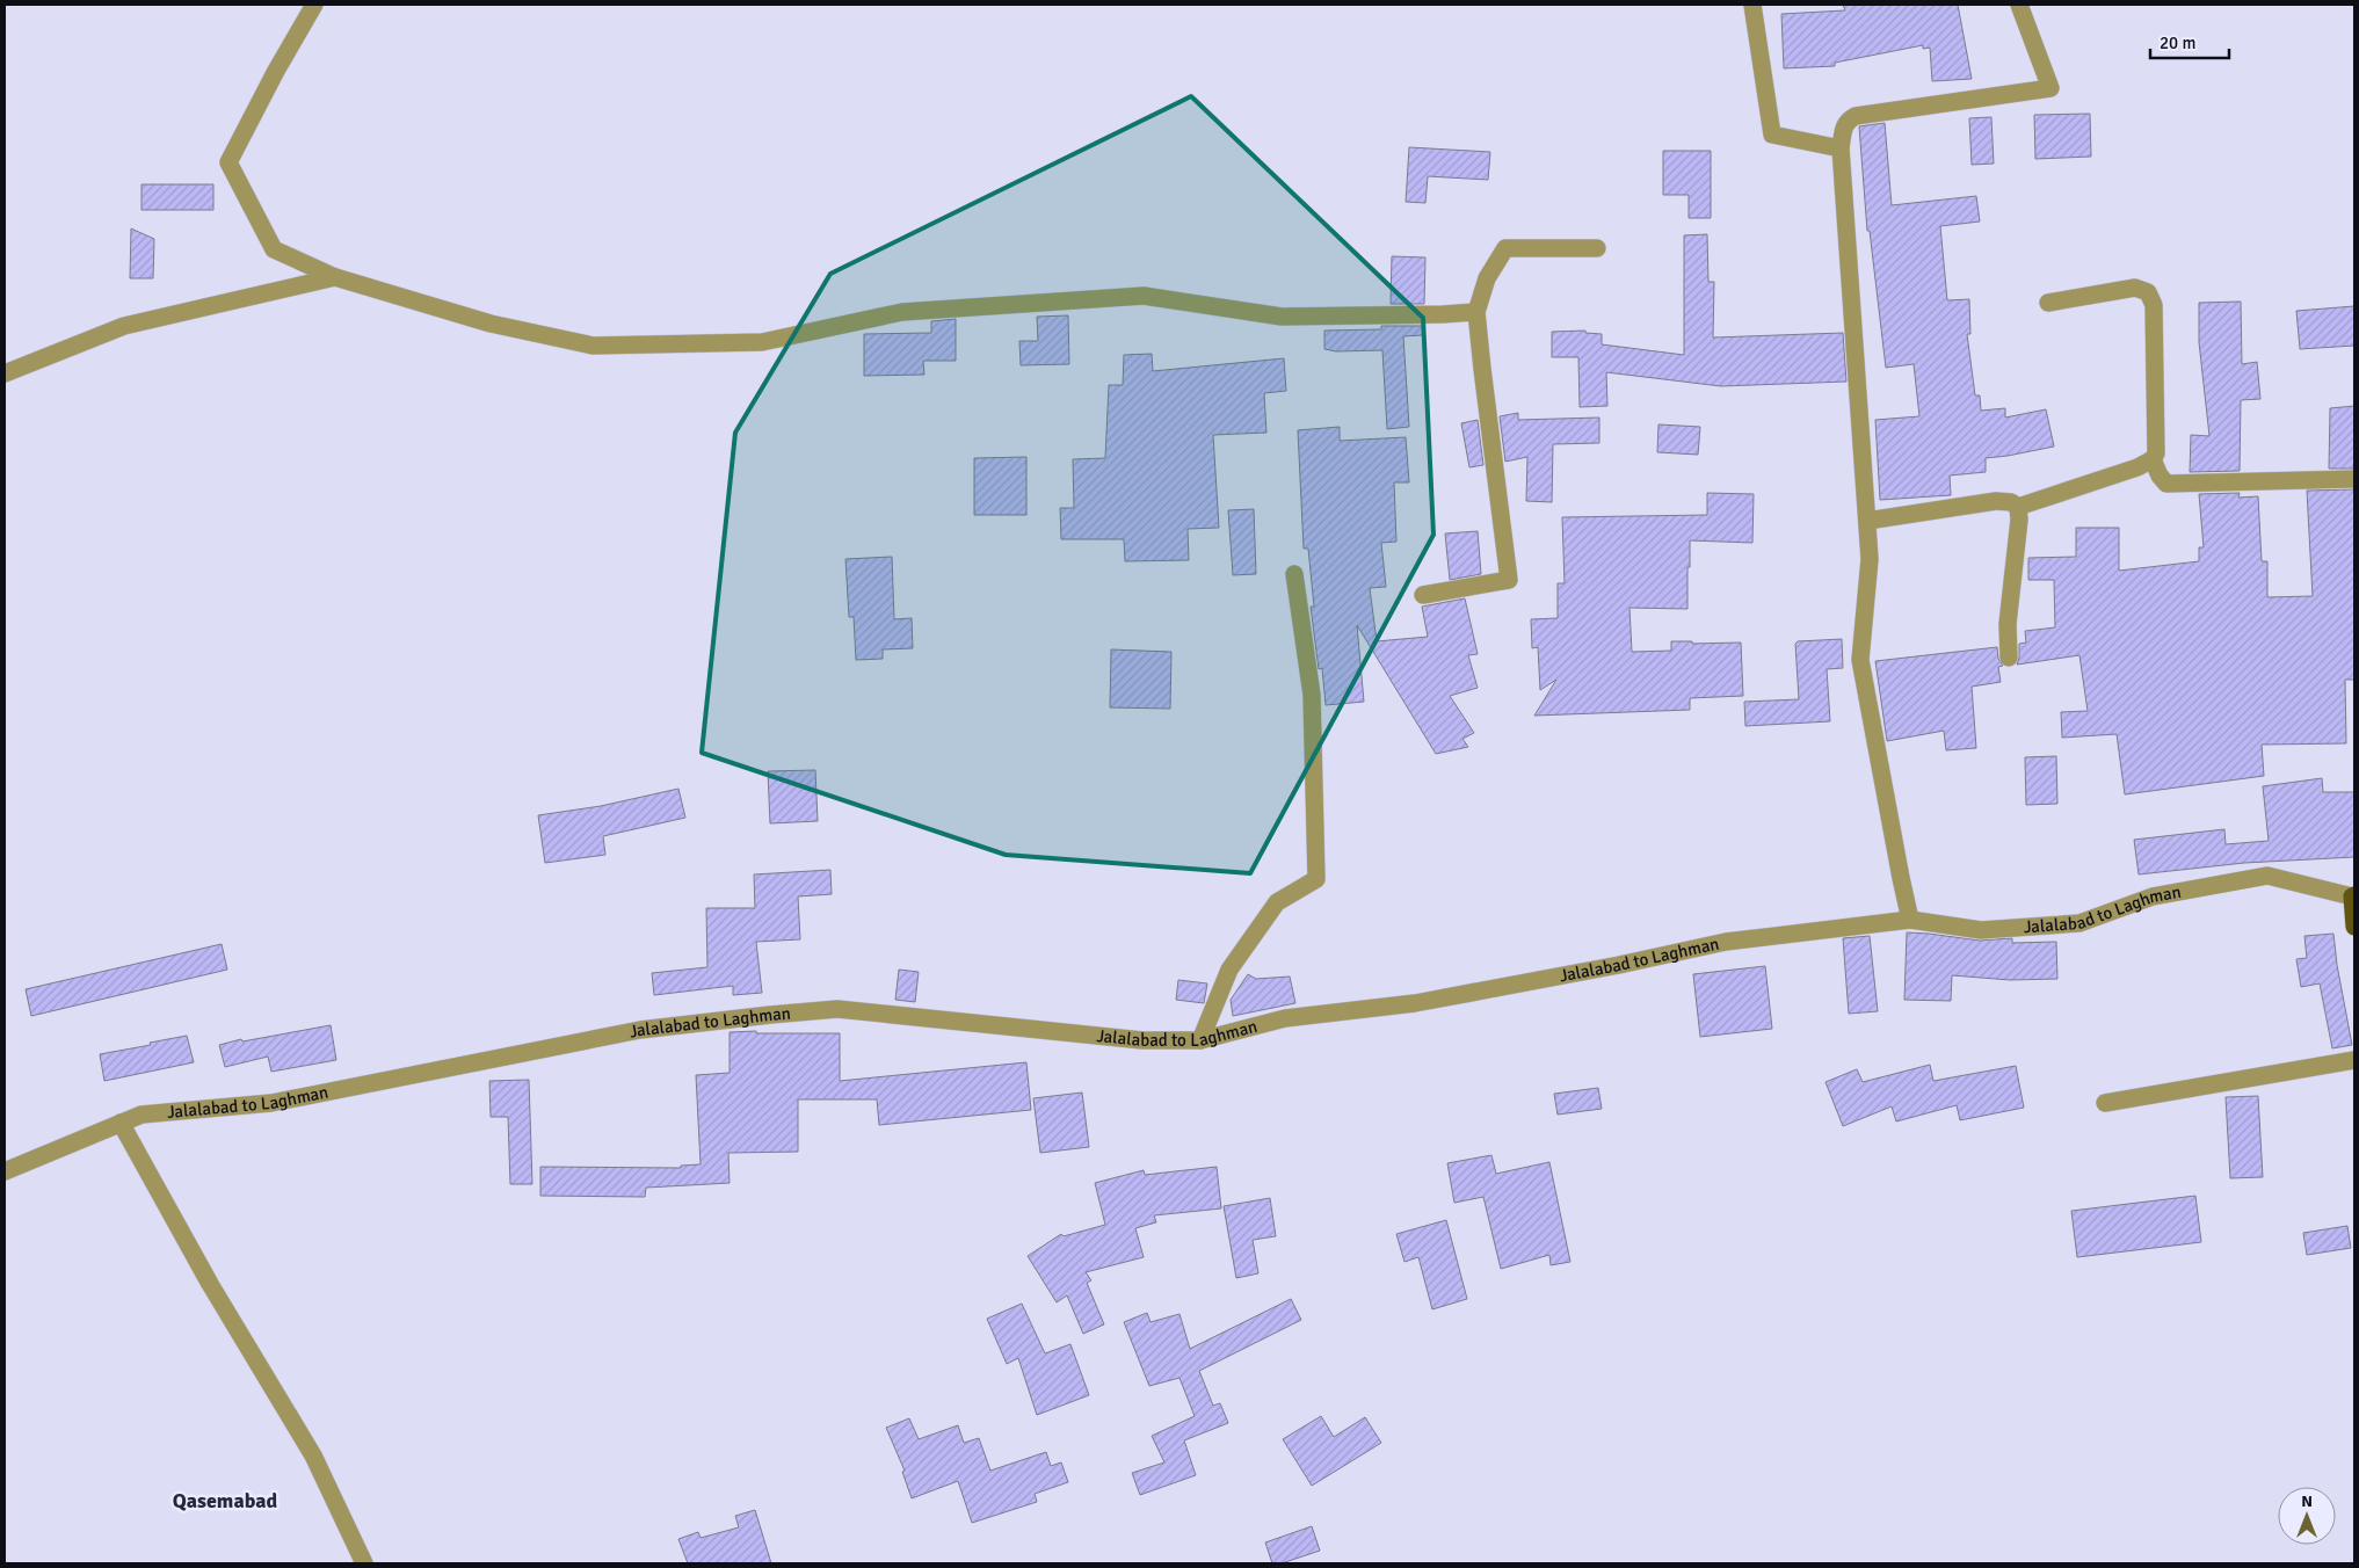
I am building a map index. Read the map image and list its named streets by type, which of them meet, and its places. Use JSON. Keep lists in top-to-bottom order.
{
  "streets": {
    "street": ["Jalalabad to Laghman"]
  },
  "districts": ["Qasemabad"],
  "scale_bar": "20 m",
  "north": "top"
}
